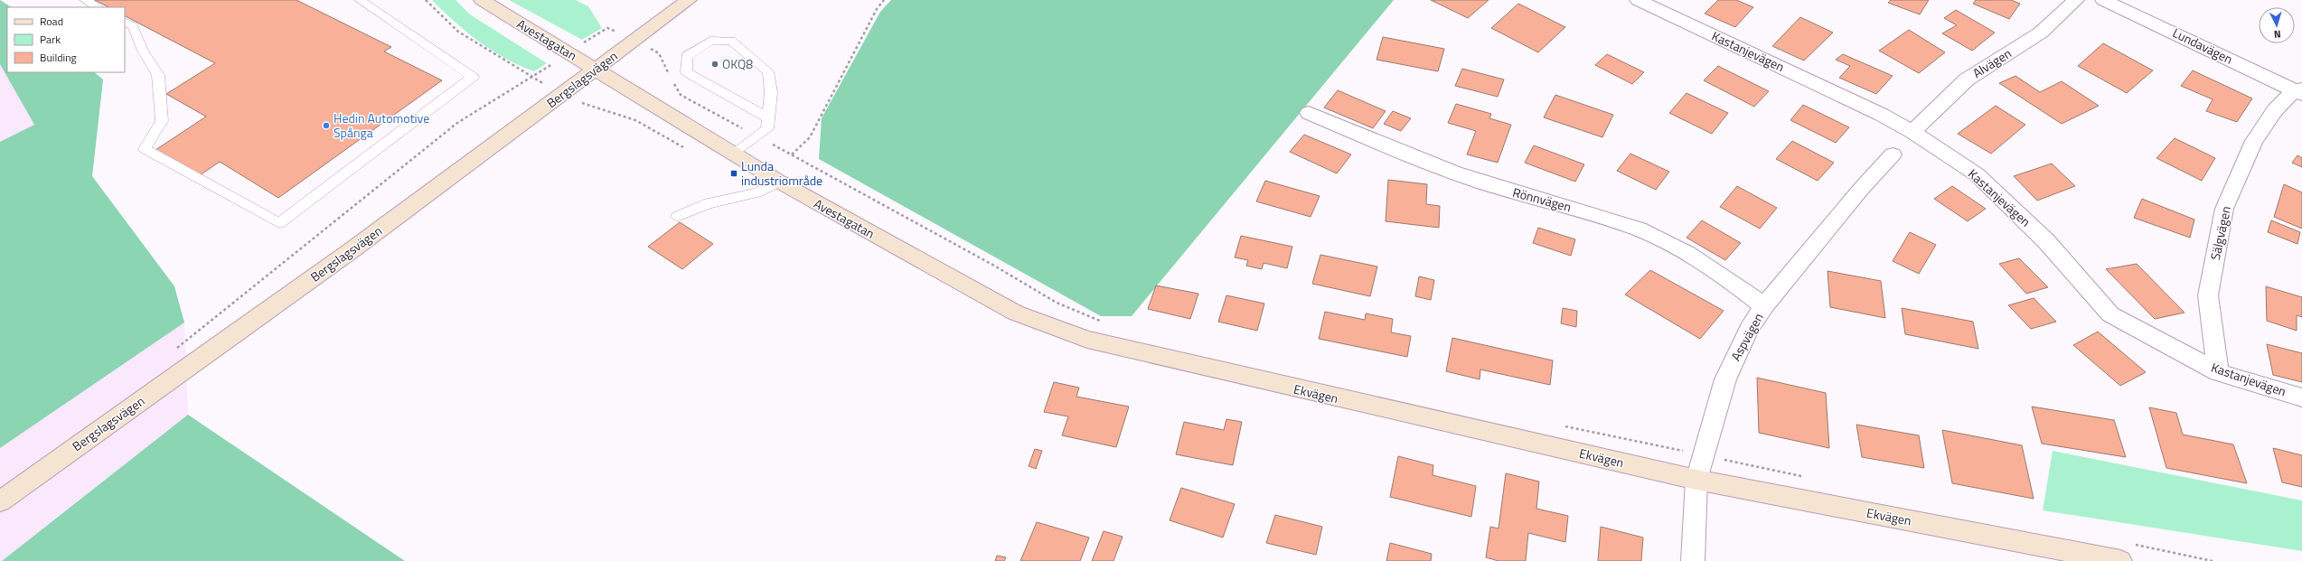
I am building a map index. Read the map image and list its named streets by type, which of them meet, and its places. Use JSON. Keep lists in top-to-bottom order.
{
  "streets": {
    "street": [
      "Avestagatan",
      "Lundavägen",
      "Kastanjevägen",
      "Alvägen",
      "Bergslagsvägen",
      "Rönnvägen",
      "Sälgvägen",
      "Aspvägen",
      "Ekvägen"
    ]
  },
  "crossings": [
    ["Avestagatan", "Bergslagsvägen"],
    ["Avestagatan", "Ekvägen"],
    ["Lundavägen", "Sälgvägen"],
    ["Kastanjevägen", "Alvägen"],
    ["Kastanjevägen", "Sälgvägen"],
    ["Rönnvägen", "Aspvägen"],
    ["Aspvägen", "Ekvägen"]
  ],
  "places": {
    "other": ["OKQ8", "Hedin Automotive Spånga"],
    "transit": ["Lunda industriområde"]
  },
  "legend": ["Road", "Park", "Building"],
  "north": "bottom"
}
